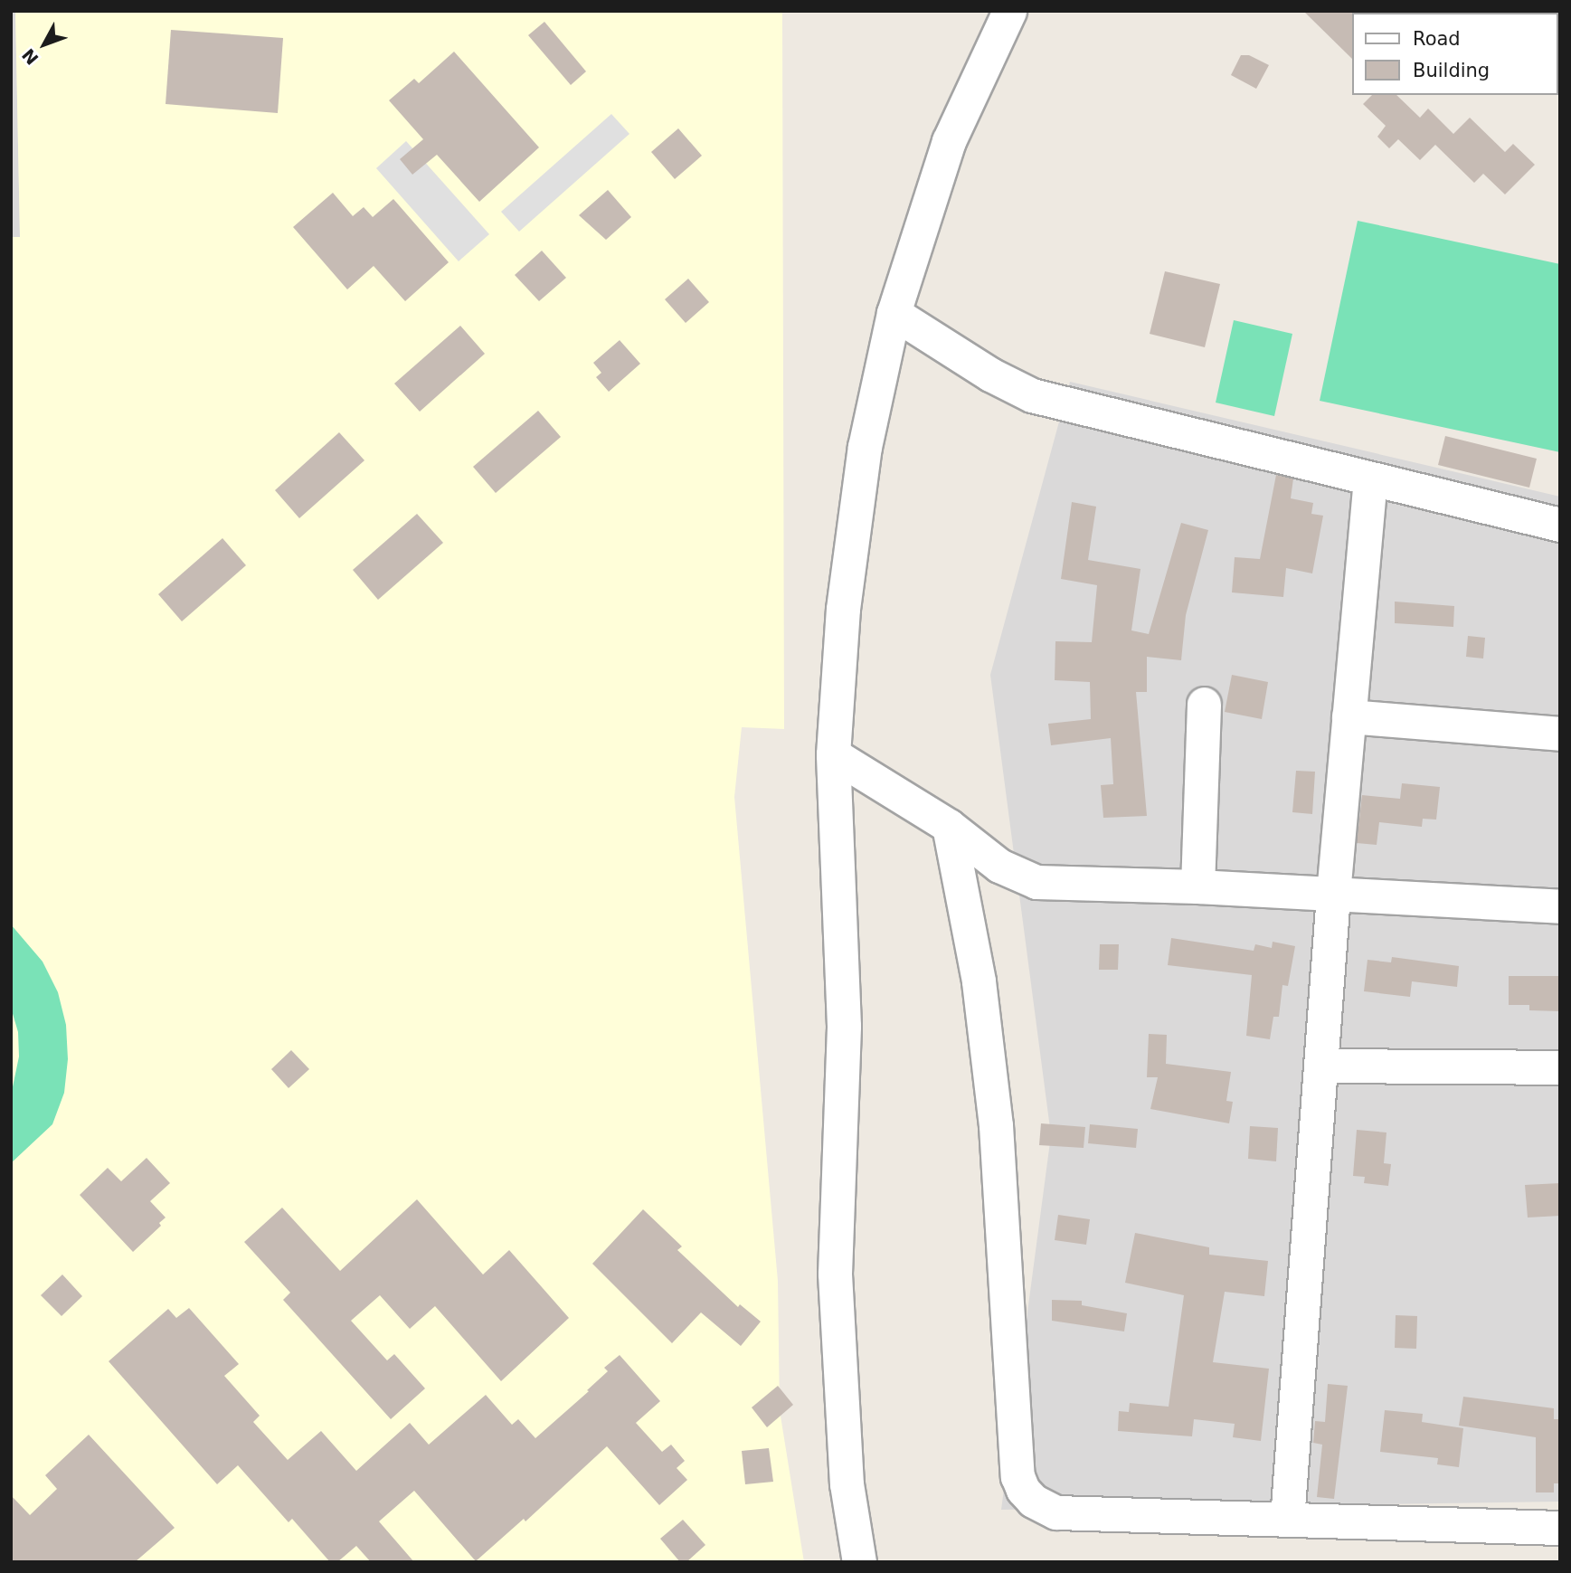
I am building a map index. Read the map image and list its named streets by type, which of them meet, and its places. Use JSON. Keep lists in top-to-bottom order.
{
  "legend": ["Road", "Building"],
  "north": "bottom left"
}
